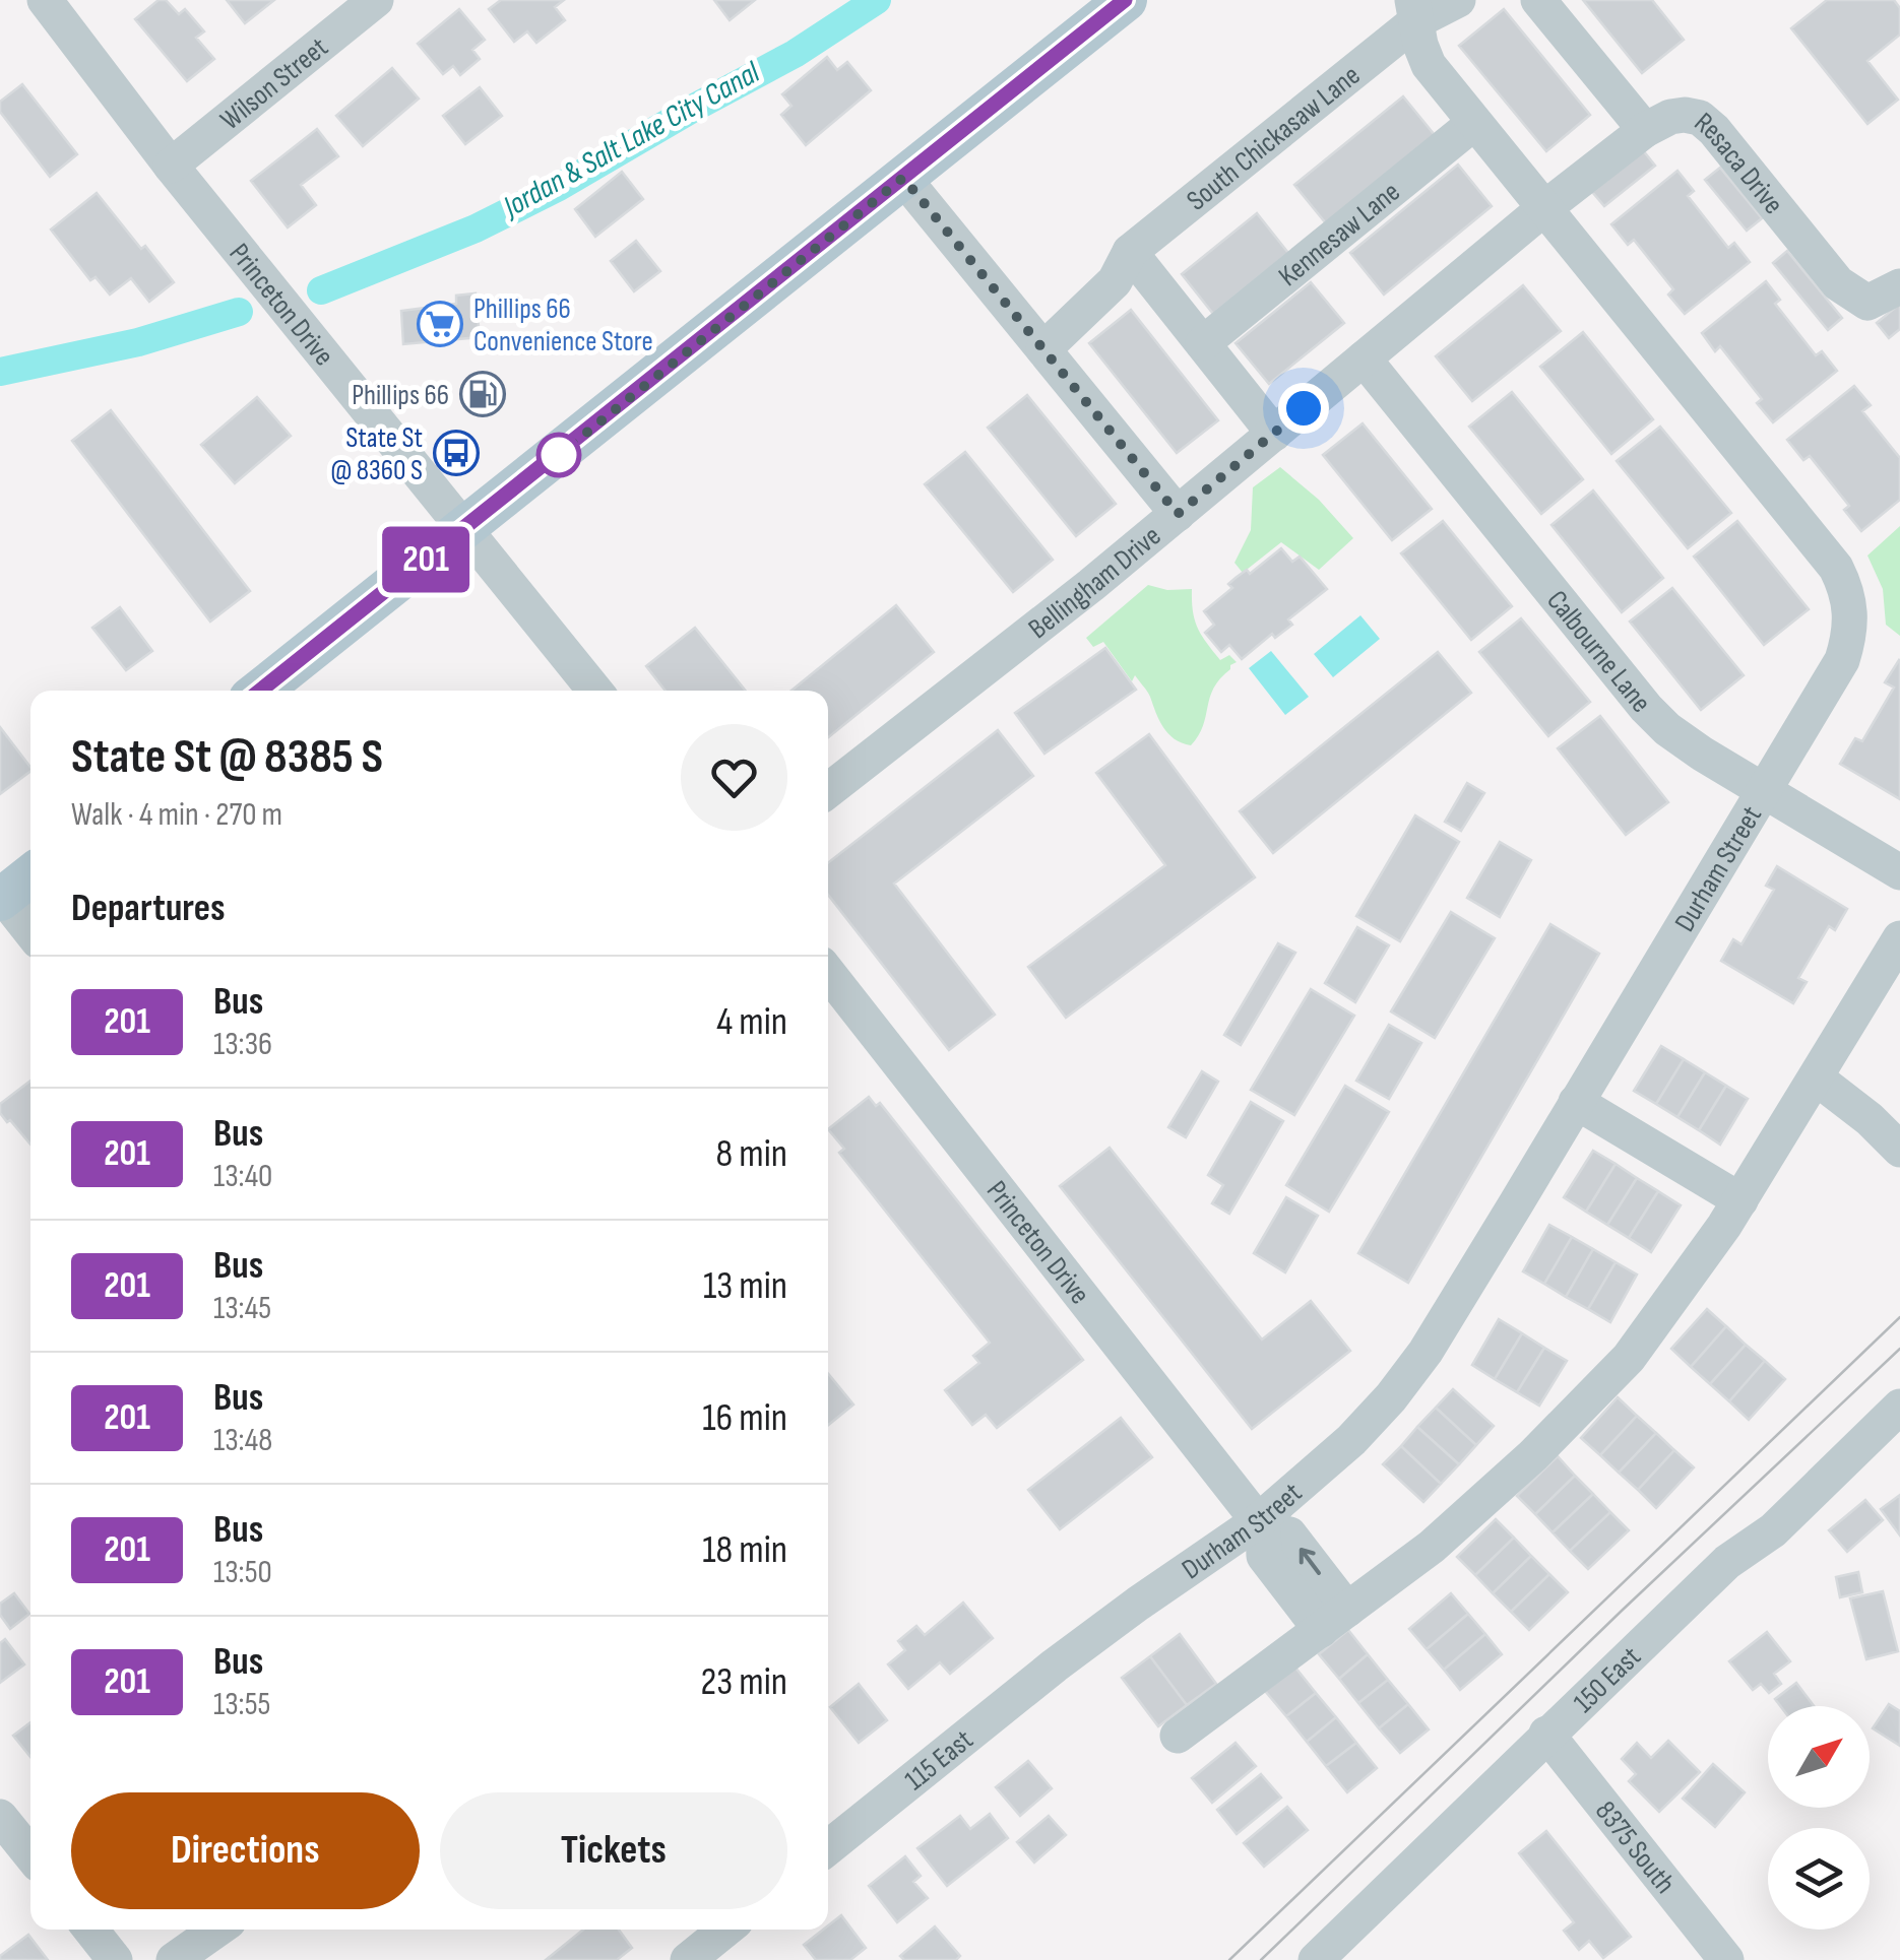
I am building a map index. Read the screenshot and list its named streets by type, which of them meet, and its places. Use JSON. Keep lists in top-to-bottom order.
{
  "streets": {
    "street": [
      "Wilson Street",
      "South Chickasaw Lane",
      "Resaca Drive",
      "Kennesaw Lane",
      "Princeton Drive",
      "Bellingham Drive",
      "Calbourne Lane",
      "Durham Street",
      "150 East",
      "115 East",
      "8375 South"
    ]
  },
  "crossings": [
    ["Wilson Street", "Princeton Drive"],
    ["South Chickasaw Lane", "Durham Street"],
    ["Resaca Drive", "Bellingham Drive"],
    ["Kennesaw Lane", "Durham Street"],
    ["Princeton Drive", "Durham Street"],
    ["Bellingham Drive", "Calbourne Lane"],
    ["Bellingham Drive", "Durham Street"],
    ["Calbourne Lane", "Durham Street"],
    ["Durham Street", "115 East"],
    ["150 East", "8375 South"]
  ],
  "water": ["Jordan & Salt Lake City Canal"],
  "places": {
    "supermarket": ["Phillips 66 Convenience Store"],
    "fuel station": ["Phillips 66"],
    "bus stop": ["State St @ 8360 S"]
  },
  "lines": ["bus line 201"],
  "north": "top right",
  "page": {
    "on_map": "201",
    "heading": [
      ["State St @ 8385 S", "Walk · 4 min · 270 m"],
      "Departures"
    ],
    "list": [
      {
        "mark": "201",
        "name": "Bus",
        "note": "13:36",
        "value": "4 min"
      },
      {
        "mark": "201",
        "name": "Bus",
        "note": "13:40",
        "value": "8 min"
      },
      {
        "mark": "201",
        "name": "Bus",
        "note": "13:45",
        "value": "13 min"
      },
      {
        "mark": "201",
        "name": "Bus",
        "note": "13:48",
        "value": "16 min"
      },
      {
        "mark": "201",
        "name": "Bus",
        "note": "13:50",
        "value": "18 min"
      },
      {
        "mark": "201",
        "name": "Bus",
        "note": "13:55",
        "value": "23 min"
      }
    ],
    "buttons": ["Directions", "Tickets"]
  }
}
